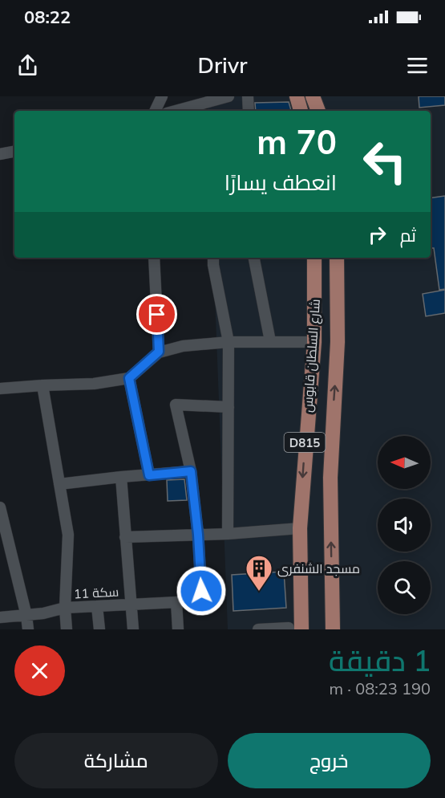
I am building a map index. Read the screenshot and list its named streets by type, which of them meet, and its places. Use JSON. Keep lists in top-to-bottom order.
{
  "streets": {
    "main road": ["شارع السلطان قابوس", "D815"],
    "street": ["سكة 11"]
  },
  "places": {
    "building": ["مسجد الشنفرى"]
  },
  "north": "left",
  "page": {
    "status": "08:22",
    "header": "Drivr",
    "turn": ["70 m", "انعطف يسارًا"],
    "then": "ثم",
    "heading": ["1 دقيقة", "190 m · 08:23"],
    "buttons": ["خروج", "مشاركة"]
  }
}
